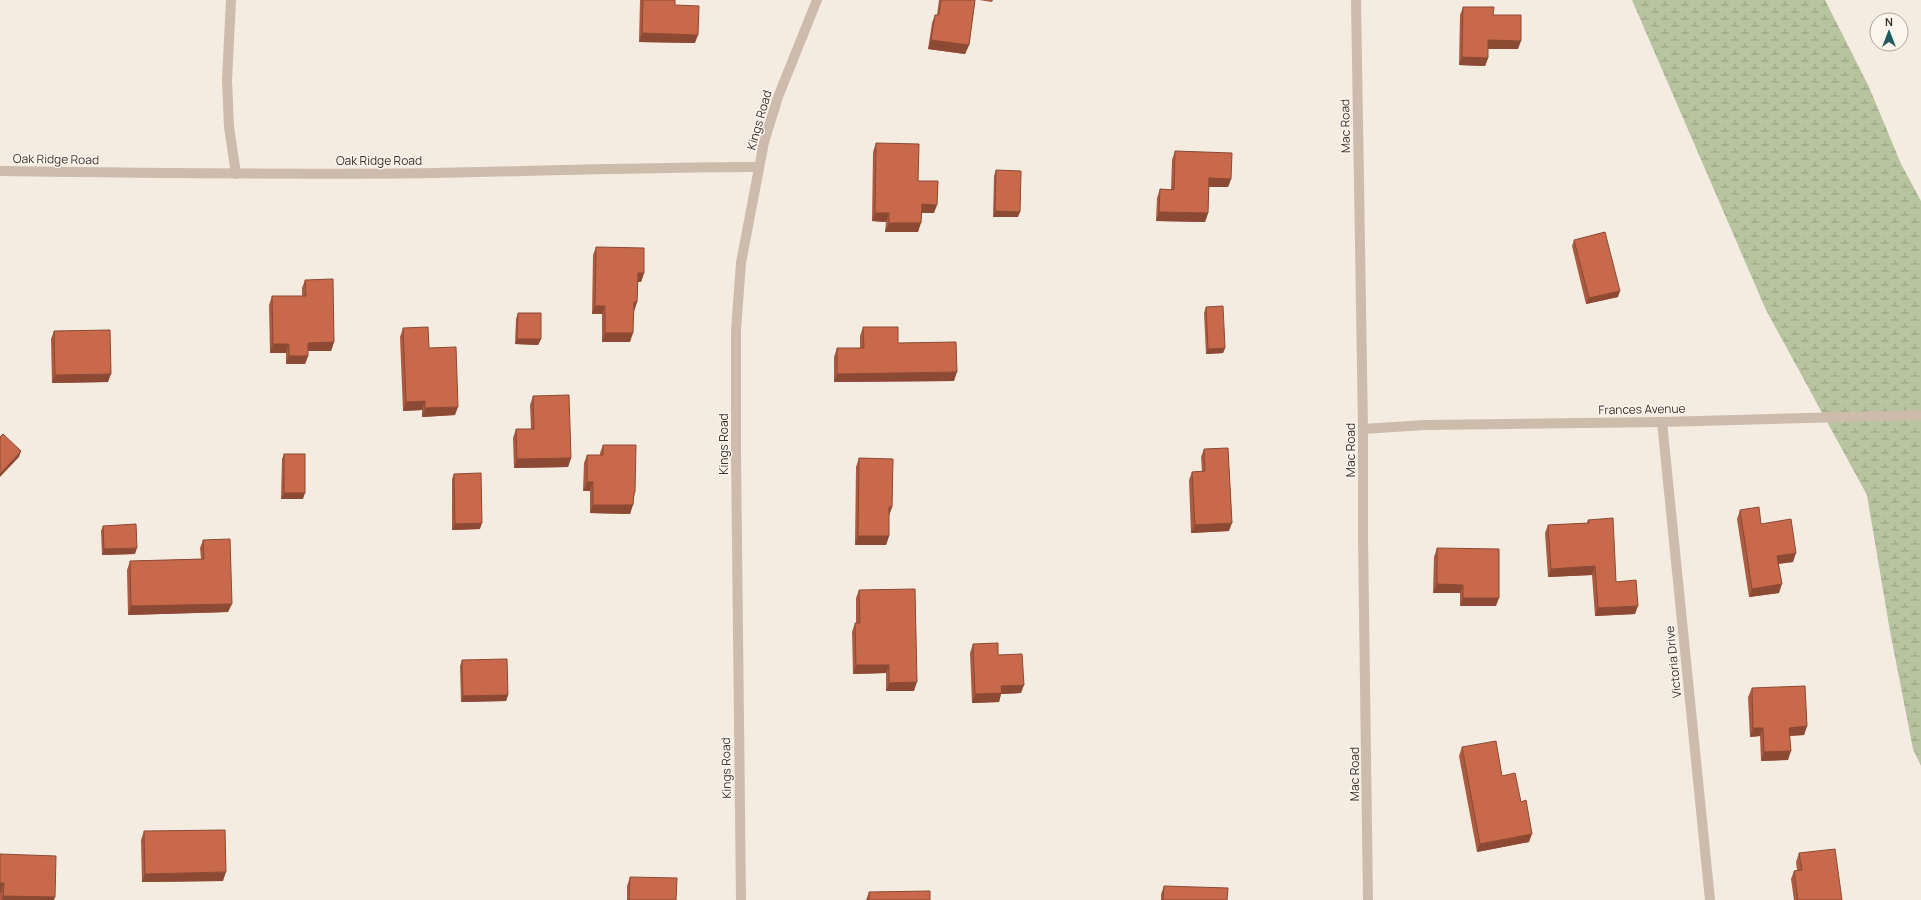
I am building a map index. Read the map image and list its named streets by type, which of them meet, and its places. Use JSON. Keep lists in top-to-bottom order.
{
  "streets": {
    "street": [
      "Kings Road",
      "Mac Road",
      "Oak Ridge Road",
      "Frances Avenue",
      "Victoria Drive"
    ]
  },
  "crossings": [
    ["Kings Road", "Oak Ridge Road"],
    ["Mac Road", "Frances Avenue"],
    ["Frances Avenue", "Victoria Drive"]
  ],
  "north": "top"
}
